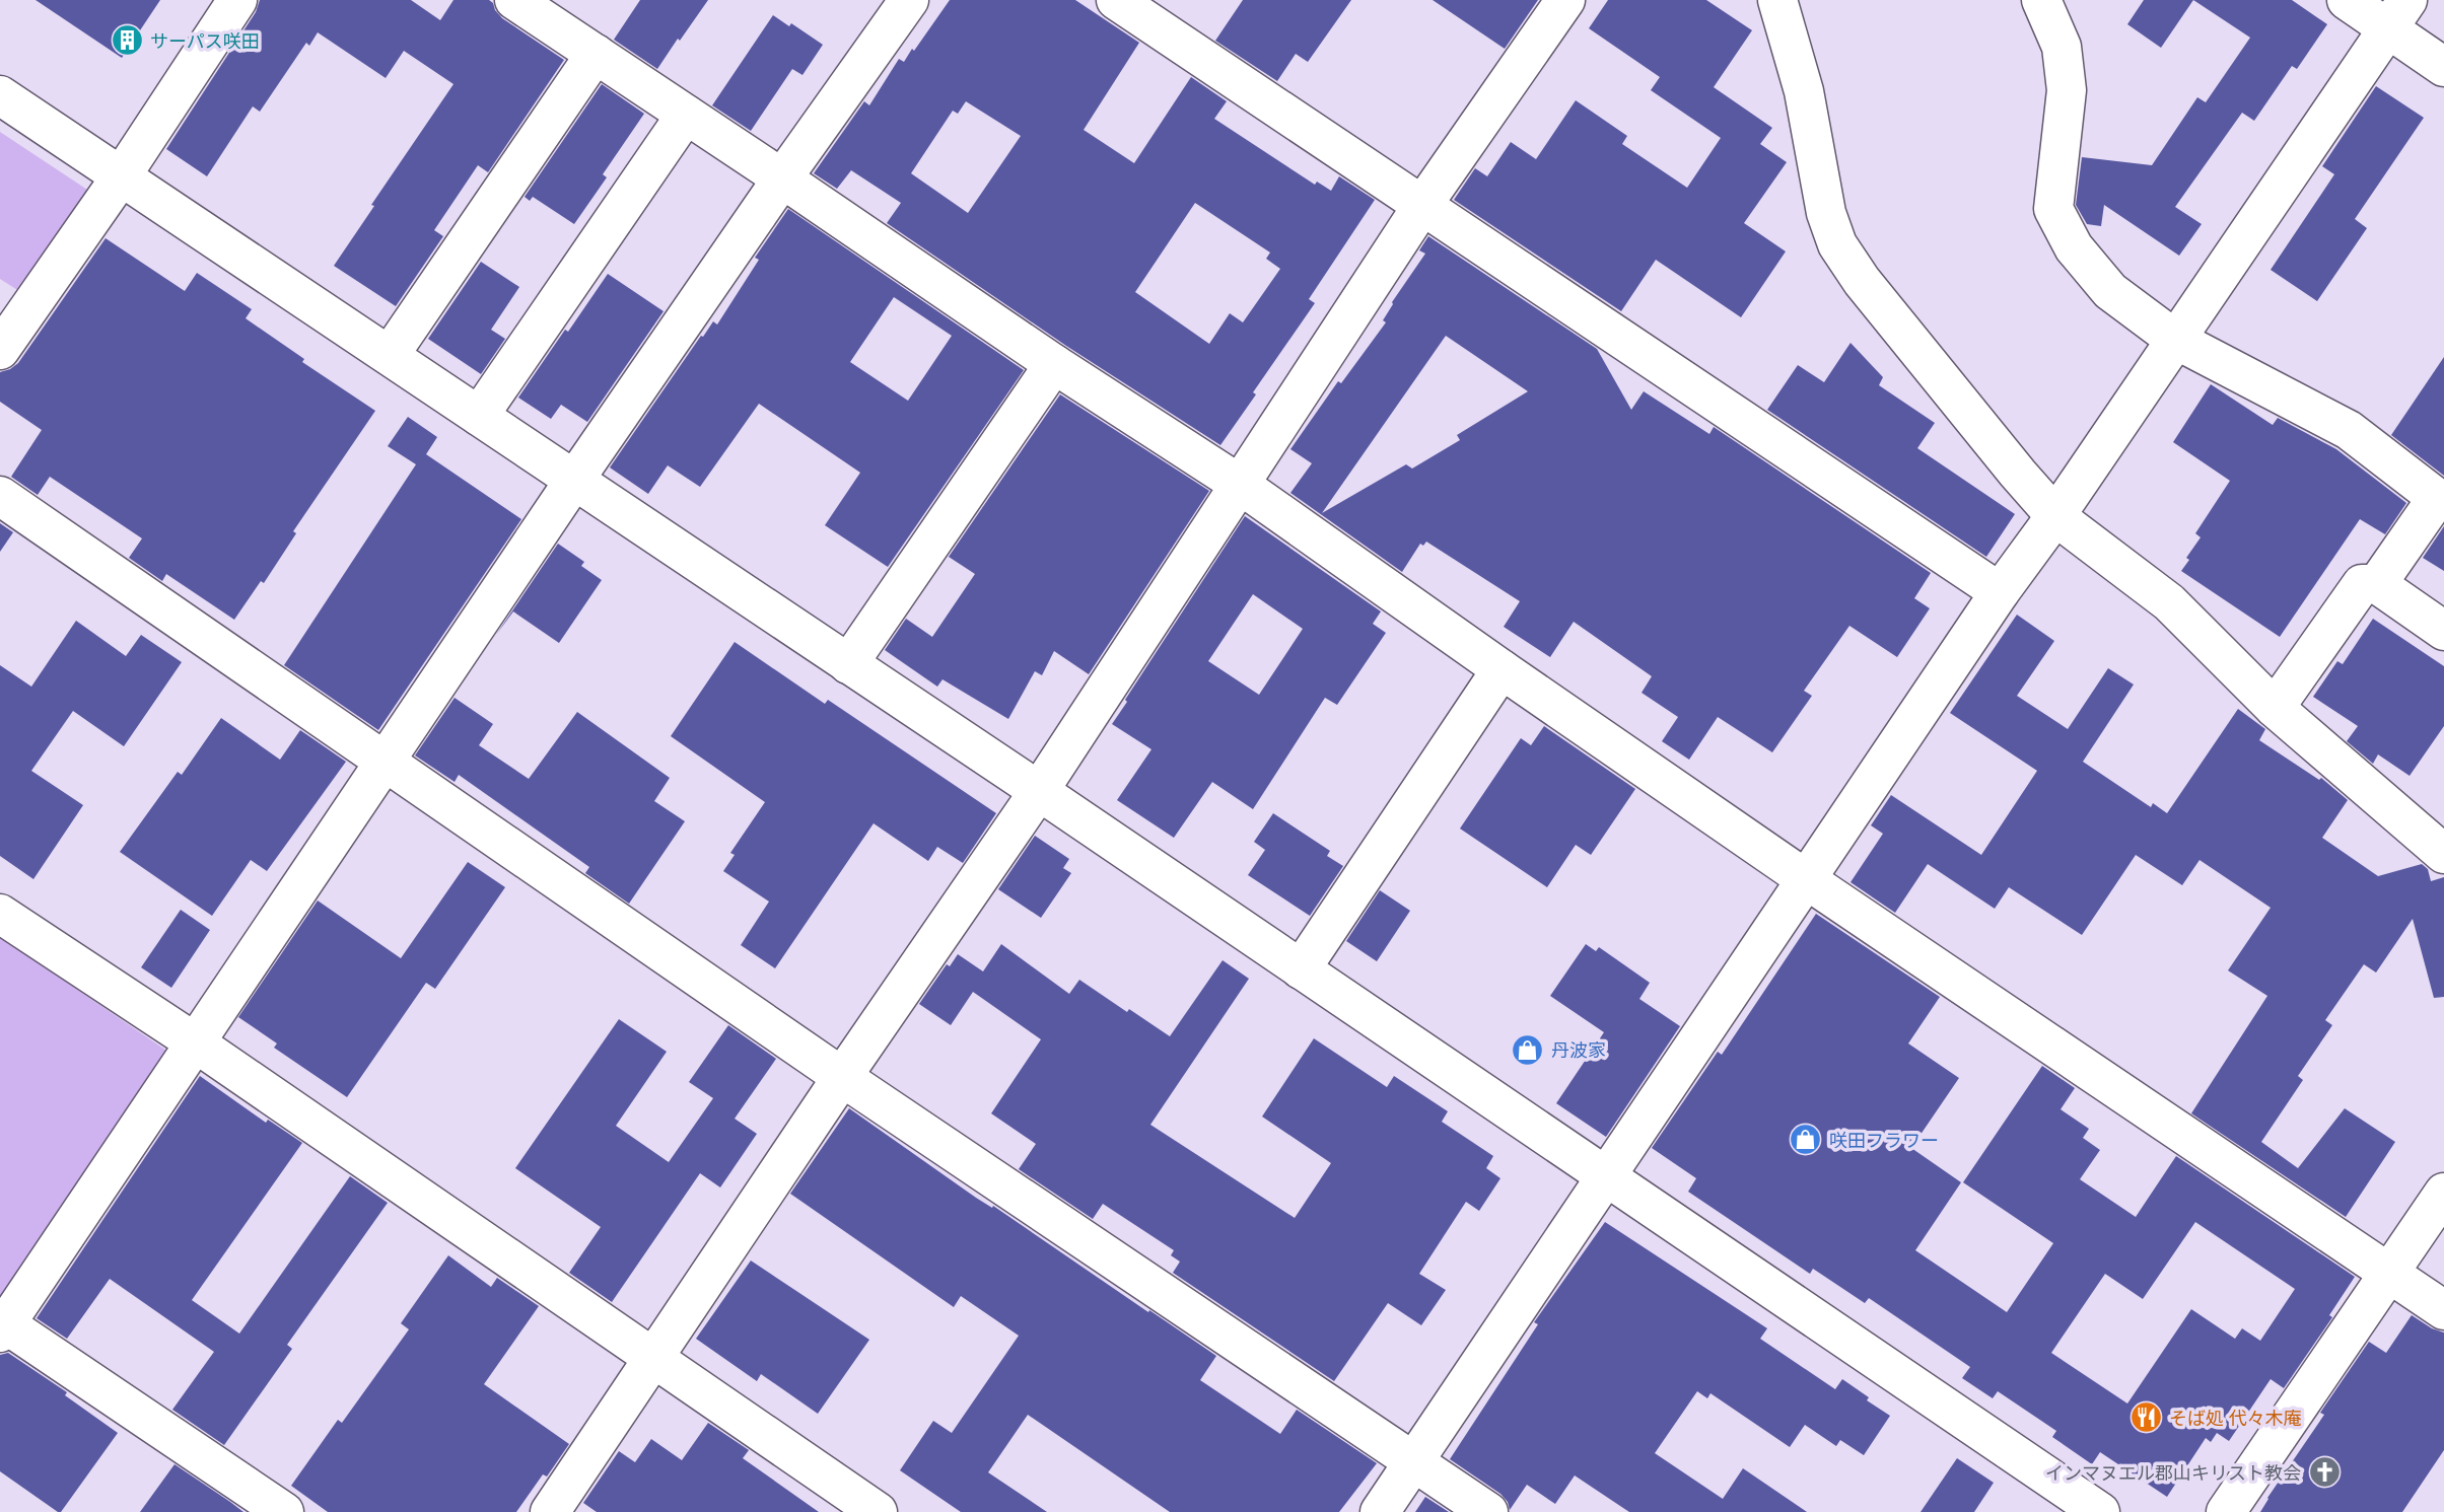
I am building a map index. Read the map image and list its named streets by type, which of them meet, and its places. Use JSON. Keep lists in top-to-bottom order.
{
  "places": {
    "building": ["サーパス咲田"],
    "shop": ["丹波家", "咲田フラワー"],
    "restaurant": ["そば処 代々木庵"],
    "church": ["インマヌエル郡山キリスト教会"]
  }
}
